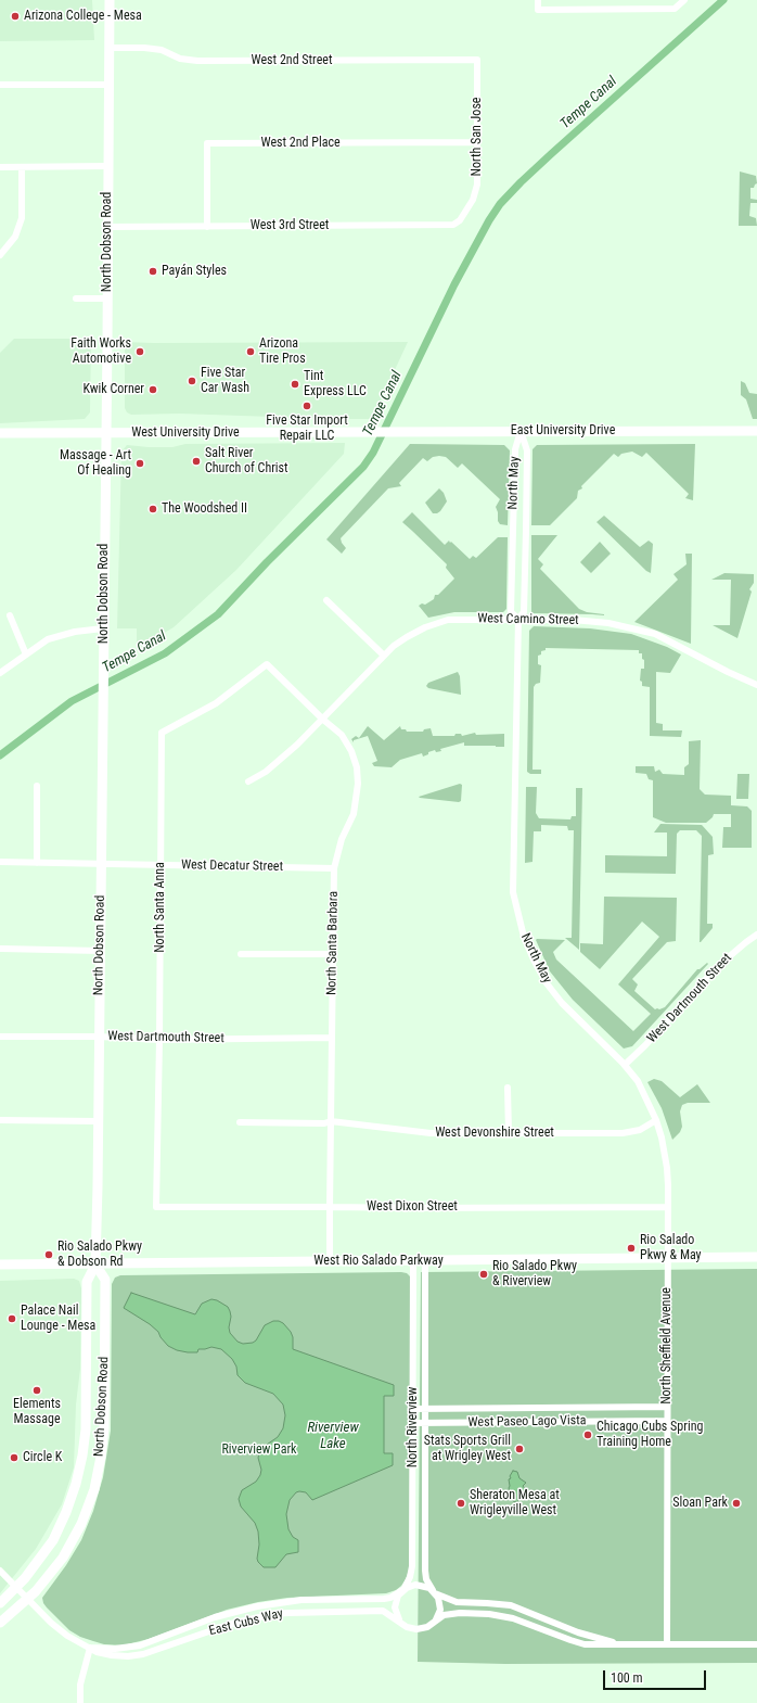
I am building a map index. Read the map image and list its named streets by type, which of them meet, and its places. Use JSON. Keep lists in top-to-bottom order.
{
  "streets": {
    "main road": [
      "North Dobson Road",
      "East University Drive",
      "West University Drive",
      "West Rio Salado Parkway"
    ],
    "street": [
      "West 2nd Street",
      "North San Jose",
      "West 2nd Place",
      "West 3rd Street",
      "North May",
      "West Camino Street",
      "West Decatur Street",
      "North Santa Anna",
      "North Santa Barbara",
      "West Dartmouth Street",
      "West Devonshire Street",
      "West Dixon Street",
      "North Sheffield Avenue",
      "West Paseo Lago Vista",
      "North Riverview",
      "East Cubs Way"
    ]
  },
  "crossings": [
    ["West 2nd Street", "North San Jose"],
    ["West 2nd Street", "North Dobson Road"],
    ["North San Jose", "West 2nd Place"],
    ["North San Jose", "West 3rd Street"],
    ["West 2nd Place", "West 3rd Street"],
    ["West 3rd Street", "North Dobson Road"],
    ["North Dobson Road", "West University Drive"],
    ["North Dobson Road", "West Decatur Street"],
    ["North Dobson Road", "West Dartmouth Street"],
    ["North Dobson Road", "West Rio Salado Parkway"],
    ["North Dobson Road", "East Cubs Way"],
    ["East University Drive", "West University Drive"],
    ["East University Drive", "North May"],
    ["North May", "West Camino Street"],
    ["North May", "West Dartmouth Street"],
    ["North May", "West Devonshire Street"],
    ["North May", "West Dixon Street"],
    ["North May", "West Rio Salado Parkway"],
    ["North May", "North Sheffield Avenue"],
    ["West Camino Street", "North Santa Barbara"],
    ["West Decatur Street", "North Santa Anna"],
    ["West Decatur Street", "North Santa Barbara"],
    ["North Santa Anna", "North Santa Barbara"],
    ["North Santa Anna", "West Dartmouth Street"],
    ["North Santa Anna", "West Dixon Street"],
    ["North Santa Barbara", "West Dartmouth Street"],
    ["North Santa Barbara", "West Devonshire Street"],
    ["North Santa Barbara", "West Dixon Street"],
    ["North Santa Barbara", "West Rio Salado Parkway"],
    ["West Rio Salado Parkway", "North Sheffield Avenue"],
    ["West Rio Salado Parkway", "North Riverview"],
    ["North Sheffield Avenue", "West Paseo Lago Vista"],
    ["North Sheffield Avenue", "East Cubs Way"],
    ["West Paseo Lago Vista", "North Riverview"],
    ["North Riverview", "East Cubs Way"]
  ],
  "water": ["Tempe Canal", "Riverview Lake"],
  "parks": ["Riverview Park"],
  "places": [
    "Arizona College - Mesa",
    "Payán Styles",
    "Faith Works Automotive",
    "Arizona Tire Pros",
    "Five Star Car Wash",
    "Tint Express LLC",
    "Kwik Corner",
    "Five Star Import Repair LLC",
    "Salt River Church of Christ",
    "Massage - Art Of Healing",
    "The Woodshed II",
    "Rio Salado Pkwy & May",
    "Rio Salado Pkwy & Dobson Rd",
    "Rio Salado Pkwy & Riverview",
    "Palace Nail Lounge - Mesa",
    "Elements Massage",
    "Chicago Cubs Spring Training Home",
    "Stats Sports Grill at Wrigley West",
    "Circle K",
    "Sheraton Mesa at Wrigleyville West",
    "Sloan Park"
  ],
  "scale_bar": "100 m"
}
